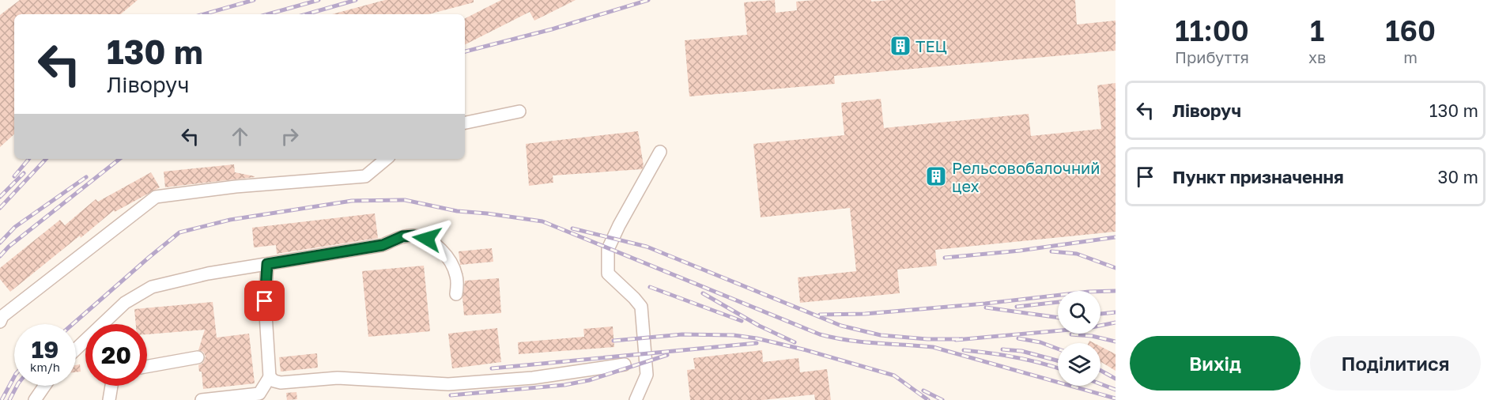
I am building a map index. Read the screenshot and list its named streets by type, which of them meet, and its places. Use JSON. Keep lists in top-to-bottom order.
{
  "places": {
    "building": ["ТЕЦ", "Рельсовобалочний цех"]
  },
  "page": {
    "eta": [
      "11:00",
      "Прибуття",
      "1",
      "хв",
      "160",
      "m"
    ],
    "turn": ["130 m", "Ліворуч"],
    "list": [
      {
        "name": "Ліворуч",
        "value": "130 m"
      },
      {
        "name": "Пункт призначення",
        "value": "30 m"
      }
    ],
    "speed": "19 km/h",
    "limit": "20",
    "buttons": ["Вихід", "Поділитися"]
  }
}
